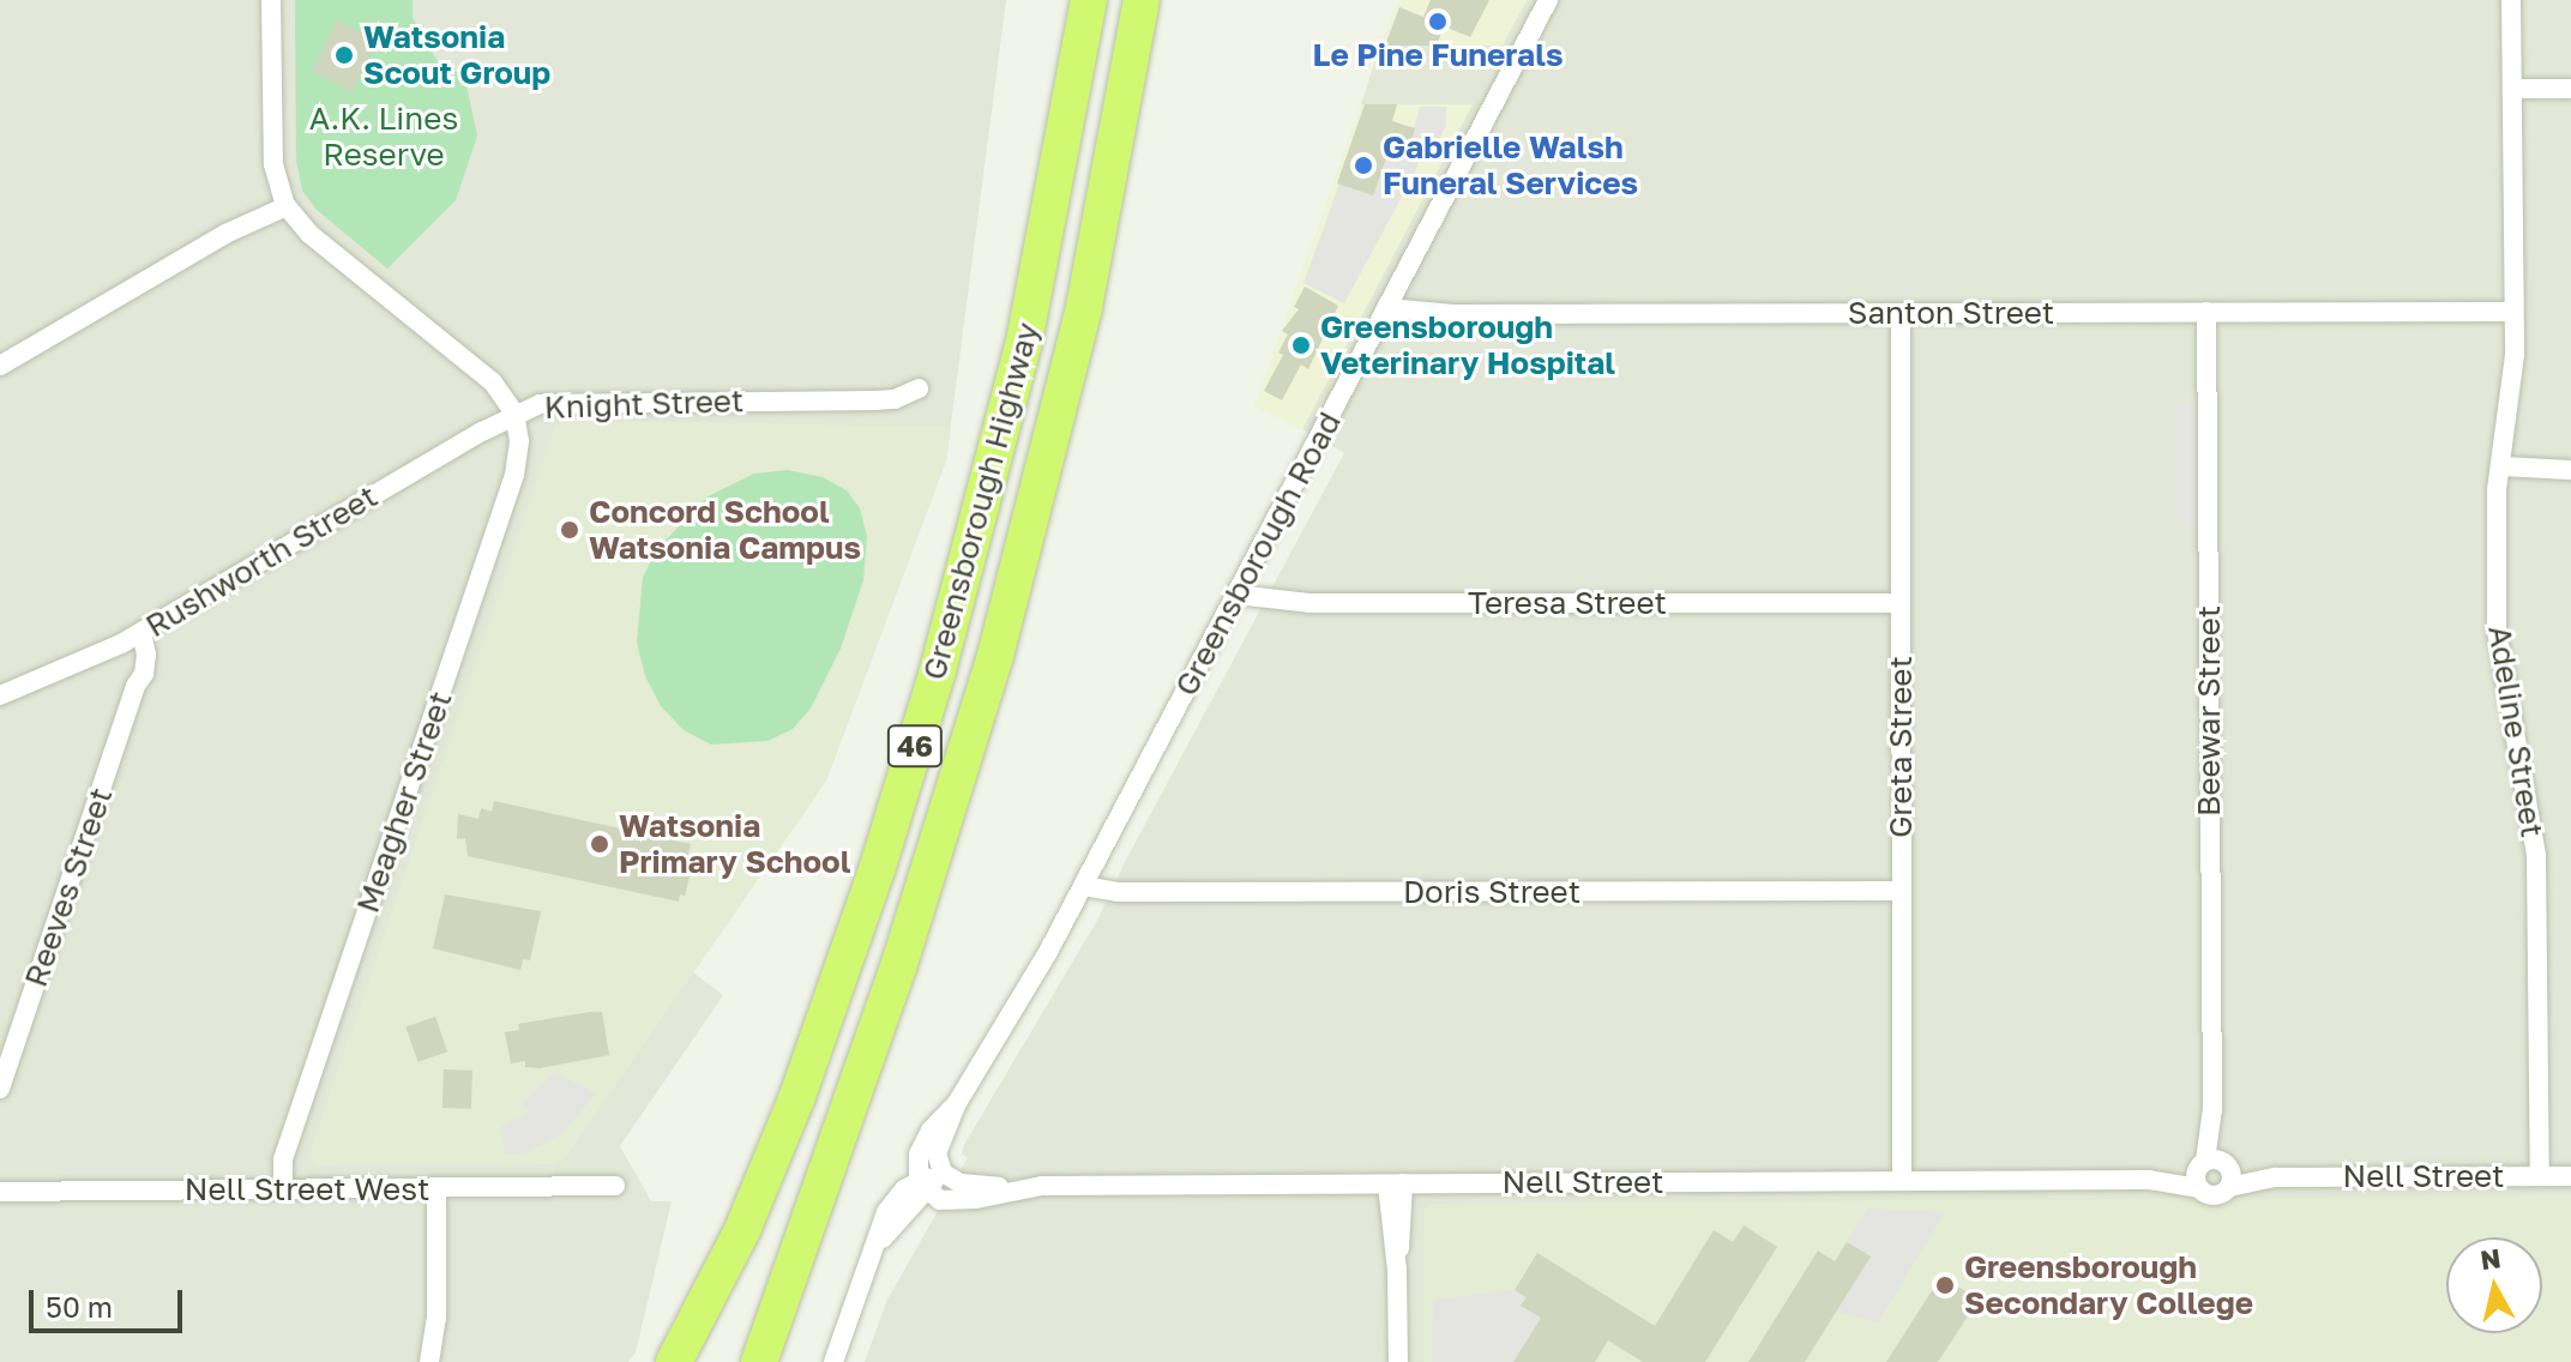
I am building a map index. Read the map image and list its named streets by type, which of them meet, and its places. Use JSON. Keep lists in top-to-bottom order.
{
  "streets": {
    "highway": ["Greensborough Highway", "46"],
    "street": [
      "Santon Street",
      "Knight Street",
      "Greensborough Road",
      "Rushworth Street",
      "Teresa Street",
      "Beewar Street",
      "Adeline Street",
      "Greta Street",
      "Meagher Street",
      "Reeves Street",
      "Doris Street",
      "Nell Street",
      "Nell Street West"
    ]
  },
  "crossings": [
    ["Santon Street", "Greensborough Road"],
    ["Santon Street", "Beewar Street"],
    ["Santon Street", "Adeline Street"],
    ["Santon Street", "Greta Street"],
    ["Knight Street", "Rushworth Street"],
    ["Knight Street", "Meagher Street"],
    ["Greensborough Road", "Teresa Street"],
    ["Greensborough Road", "Doris Street"],
    ["Greensborough Road", "Nell Street"],
    ["Rushworth Street", "Meagher Street"],
    ["Rushworth Street", "Reeves Street"],
    ["Teresa Street", "Greta Street"],
    ["Beewar Street", "Nell Street"],
    ["Adeline Street", "Nell Street"],
    ["Greta Street", "Doris Street"],
    ["Greta Street", "Nell Street"],
    ["Meagher Street", "Nell Street West"]
  ],
  "parks": ["A.K. Lines Reserve"],
  "places": [
    "Le Pine Funerals",
    "Watsonia Scout Group",
    "Gabrielle Walsh Funeral Services",
    "Greensborough Veterinary Hospital",
    "Concord School Watsonia Campus",
    "Watsonia Primary School",
    "Greensborough Secondary College"
  ],
  "scale_bar": "50 m",
  "north": "top"
}
